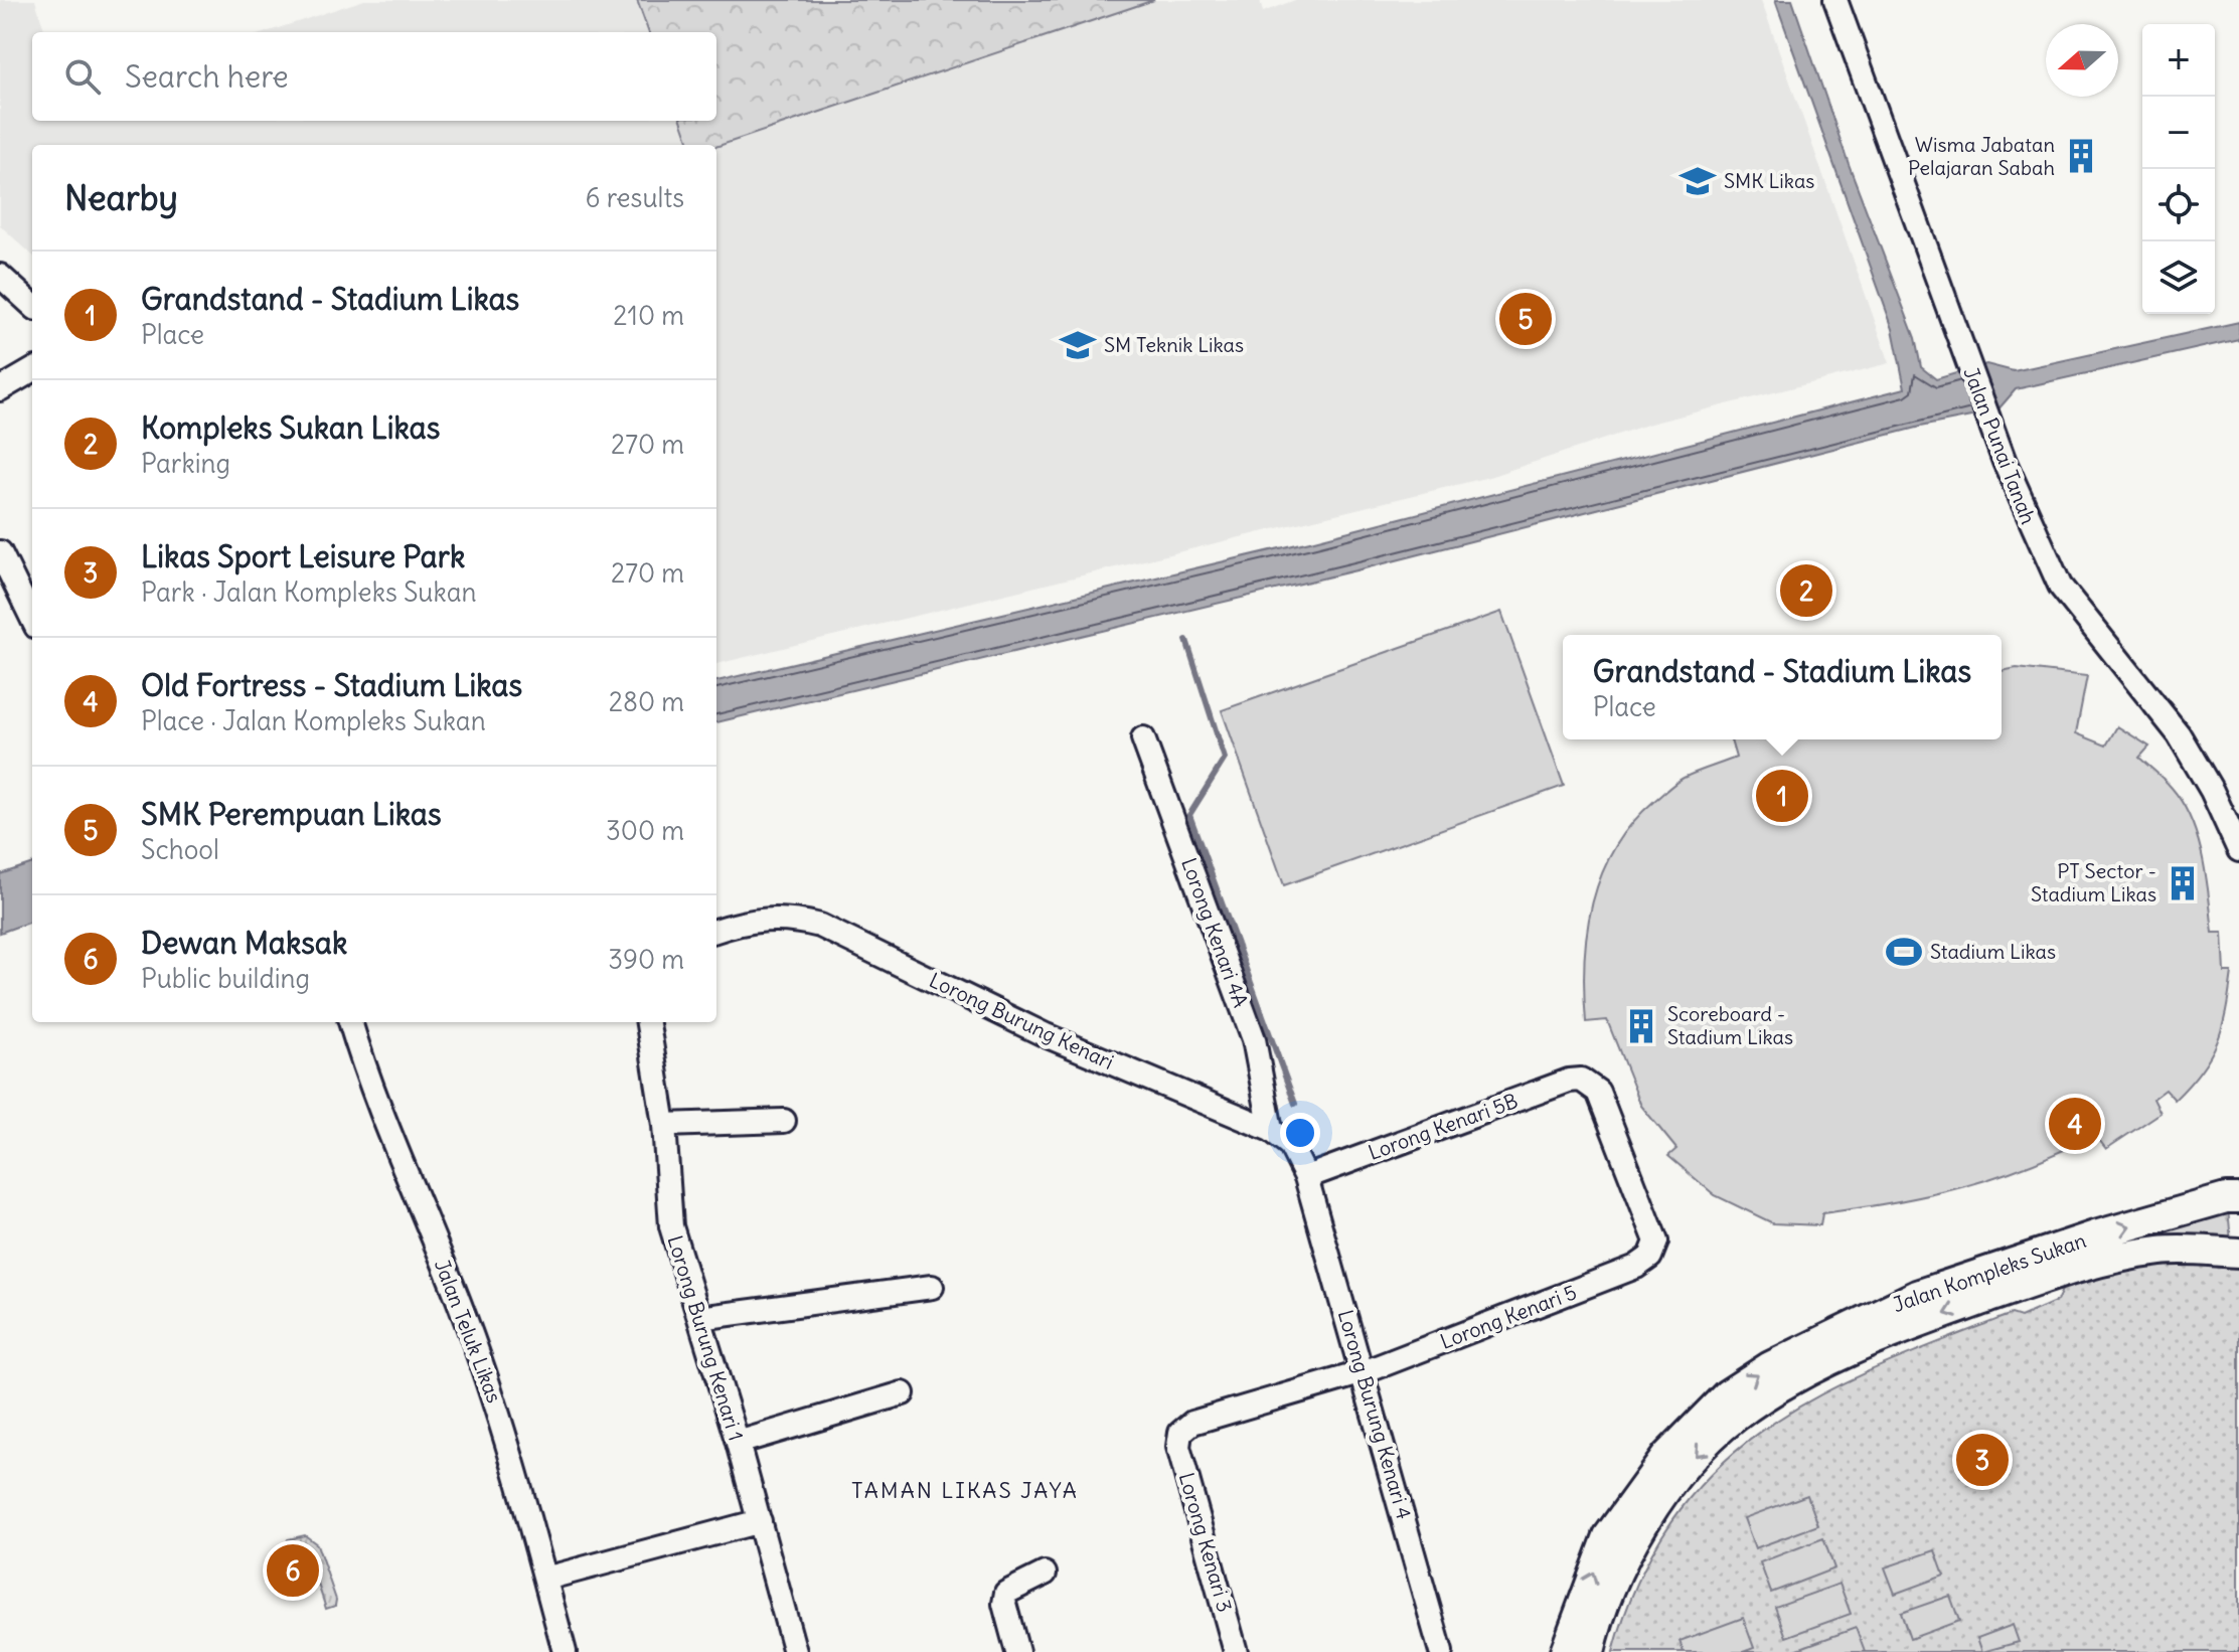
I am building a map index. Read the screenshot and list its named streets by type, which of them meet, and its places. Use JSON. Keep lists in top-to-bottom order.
{
  "streets": {
    "main road": ["Jalan Kompleks Sukan"],
    "street": [
      "Jalan Punai Tanah",
      "Lorong Kenari 4A",
      "Lorong Burung Kenari",
      "Lorong Kenari 5B",
      "Lorong Kenari 5",
      "Jalan Teluk Likas",
      "Lorong Burung Kenari 1",
      "Lorong Burung Kenari 4",
      "Lorong Kenari 3"
    ]
  },
  "crossings": [
    ["Lorong Kenari 4A", "Lorong Burung Kenari"],
    ["Lorong Burung Kenari", "Lorong Kenari 5B"],
    ["Lorong Burung Kenari", "Lorong Burung Kenari 4"],
    ["Lorong Kenari 5B", "Lorong Kenari 5"],
    ["Lorong Kenari 5B", "Lorong Burung Kenari 4"],
    ["Lorong Kenari 5", "Lorong Burung Kenari 4"],
    ["Lorong Kenari 5", "Lorong Kenari 3"]
  ],
  "districts": ["TAMAN LIKAS JAYA"],
  "places": {
    "building": ["Wisma Jabatan Pelajaran Sabah", "PT Sector - Stadium Likas", "Scoreboard - Stadium Likas"],
    "school or university": ["SMK Likas", "SM Teknik Likas"],
    "sports": ["Stadium Likas"]
  },
  "north": "left",
  "page": {
    "map_buttons": ["+", "−"],
    "search": "Search here",
    "heading": ["Nearby", "6 results"],
    "list": [
      {
        "mark": "1",
        "name": "Grandstand - Stadium Likas",
        "note": "Place",
        "value": "210 m"
      },
      {
        "mark": "2",
        "name": "Kompleks Sukan Likas",
        "note": "Parking",
        "value": "270 m"
      },
      {
        "mark": "3",
        "name": "Likas Sport Leisure Park",
        "note": "Park · Jalan Kompleks Sukan",
        "value": "270 m"
      },
      {
        "mark": "4",
        "name": "Old Fortress - Stadium Likas",
        "note": "Place · Jalan Kompleks Sukan",
        "value": "280 m"
      },
      {
        "mark": "5",
        "name": "SMK Perempuan Likas",
        "note": "School",
        "value": "300 m"
      },
      {
        "mark": "6",
        "name": "Dewan Maksak",
        "note": "Public building",
        "value": "390 m"
      }
    ],
    "pins": [
      "5",
      "2",
      "1",
      "4",
      "3",
      "6"
    ],
    "popup": ["Grandstand - Stadium Likas", "Place"]
  }
}
